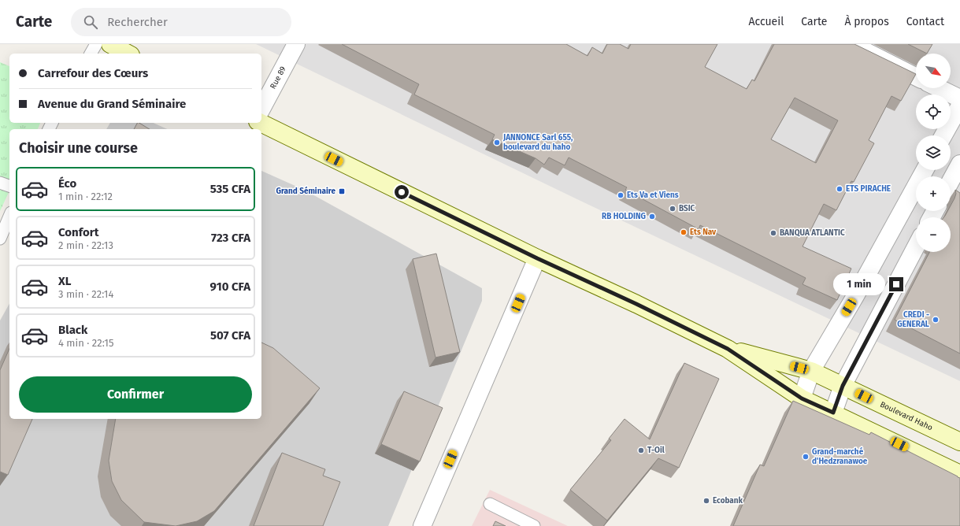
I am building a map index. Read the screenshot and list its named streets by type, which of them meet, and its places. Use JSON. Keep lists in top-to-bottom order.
{
  "streets": {
    "main road": ["Boulevard Haho"],
    "street": ["Rue 89"]
  },
  "places": {
    "other": [
      "JANNONCE Sarl 655, boulevard du haho",
      "ETS PIRACHE",
      "Ets Va et Viens",
      "BSIC",
      "RB HOLDING",
      "Ets Nav",
      "BANQUA ATLANTIC",
      "CREDI - GENERAL",
      "T-Oil",
      "Grand-marché d'Hedzranawoe",
      "Ecobank"
    ],
    "transit": ["Grand Séminaire"]
  },
  "north": "bottom right",
  "page": {
    "header": "Carte",
    "search": "Rechercher",
    "nav": [
      "Accueil",
      "Carte",
      "À propos",
      "Contact"
    ],
    "map_buttons": ["+", "−"],
    "banner": ["Carrefour des Cœurs", "Avenue du Grand Séminaire"],
    "heading": "Choisir une course",
    "list": [
      {
        "name": "Éco",
        "note": "1 min · 22:12",
        "value": "535 CFA"
      },
      {
        "name": "Confort",
        "note": "2 min · 22:13",
        "value": "723 CFA"
      },
      {
        "name": "XL",
        "note": "3 min · 22:14",
        "value": "910 CFA"
      },
      {
        "name": "Black",
        "note": "4 min · 22:15",
        "value": "507 CFA"
      }
    ],
    "bubble": "1 min",
    "buttons": "Confirmer"
  }
}
